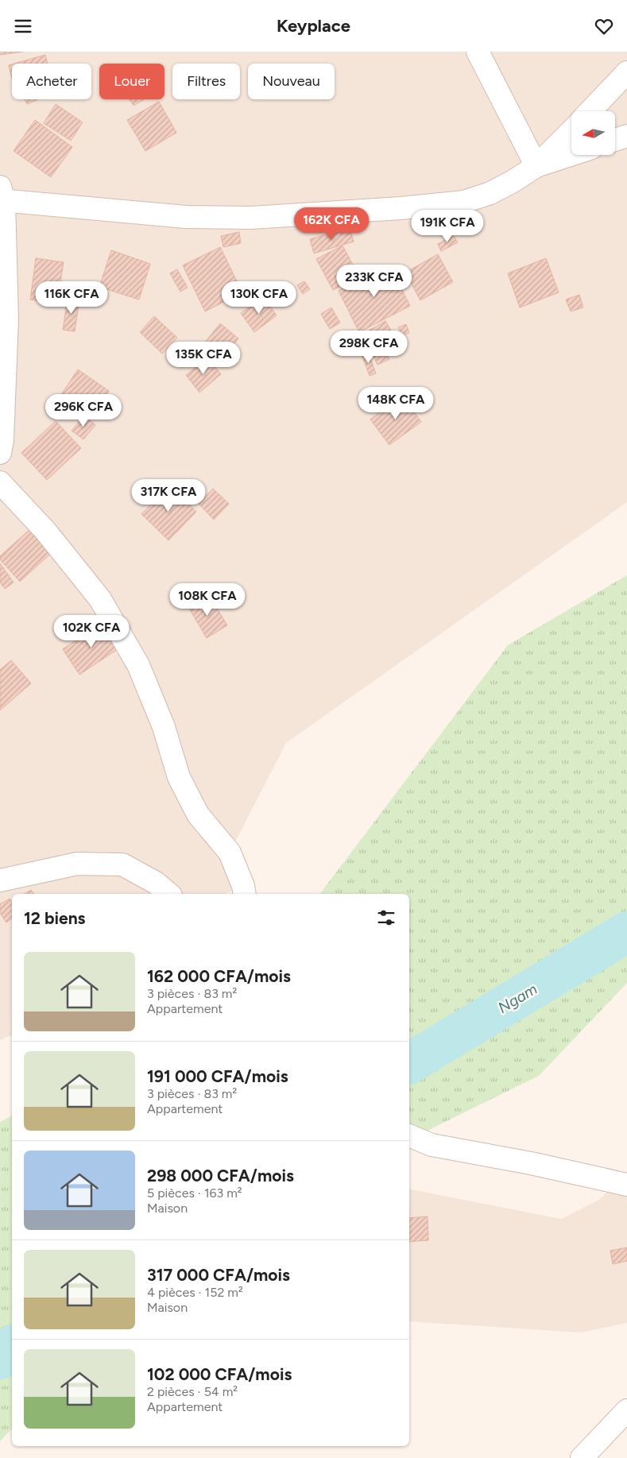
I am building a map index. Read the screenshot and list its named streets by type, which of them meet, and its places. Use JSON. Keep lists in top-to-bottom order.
{
  "water": ["Ngam"],
  "north": "left",
  "page": {
    "header": "Keyplace",
    "chip": [
      "Acheter",
      "Louer",
      "Filtres",
      "Nouveau"
    ],
    "price": [
      "162K CFA",
      "191K CFA",
      "233K CFA",
      "116K CFA",
      "130K CFA",
      "298K CFA",
      "135K CFA",
      "148K CFA",
      "296K CFA",
      "317K CFA",
      "108K CFA",
      "102K CFA"
    ],
    "heading": "12 biens",
    "list": [
      {
        "name": "162 000 CFA/mois",
        "note": "3 pièces · 83 m² · Appartement"
      },
      {
        "name": "191 000 CFA/mois",
        "note": "3 pièces · 83 m² · Appartement"
      },
      {
        "name": "298 000 CFA/mois",
        "note": "5 pièces · 163 m² · Maison"
      },
      {
        "name": "317 000 CFA/mois",
        "note": "4 pièces · 152 m² · Maison"
      },
      {
        "name": "102 000 CFA/mois",
        "note": "2 pièces · 54 m² · Appartement"
      }
    ]
  }
}
